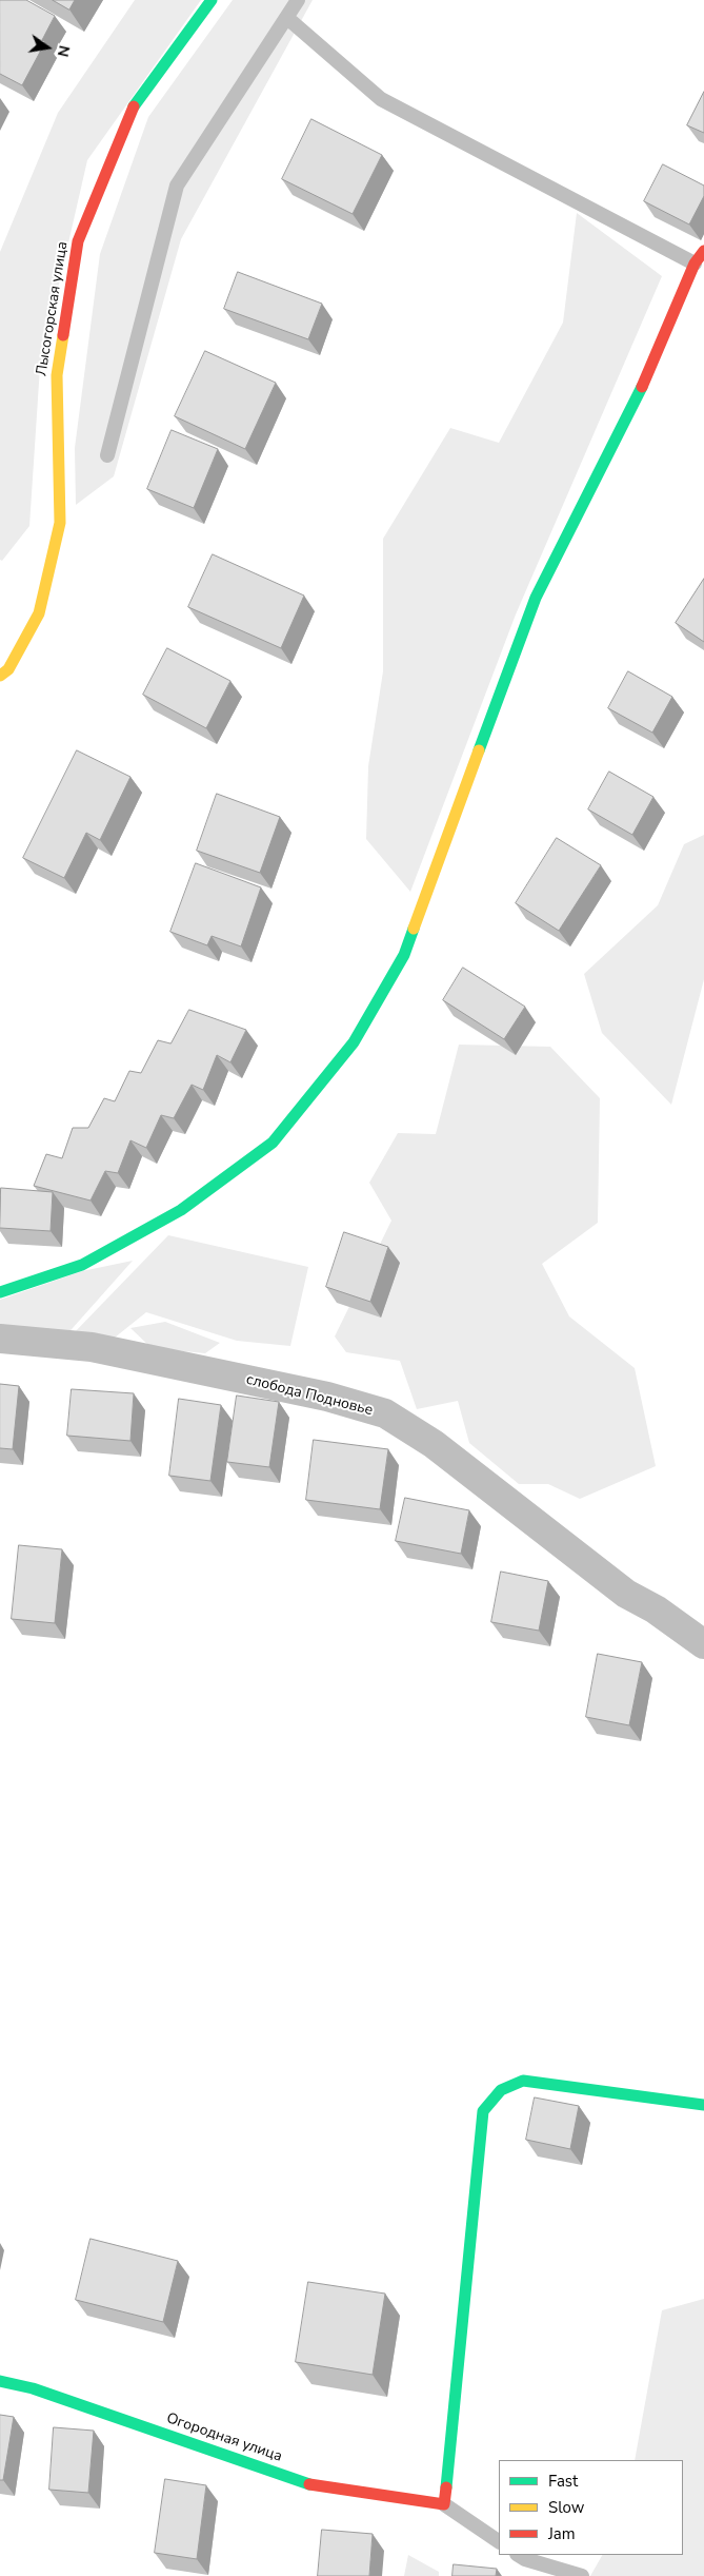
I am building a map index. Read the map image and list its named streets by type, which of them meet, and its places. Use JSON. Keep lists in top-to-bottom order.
{
  "streets": {
    "street": ["Лысогорская улица", "слобода Подновье", "Огородная улица"]
  },
  "legend": ["Fast", "Slow", "Jam"],
  "north": "right"
}
